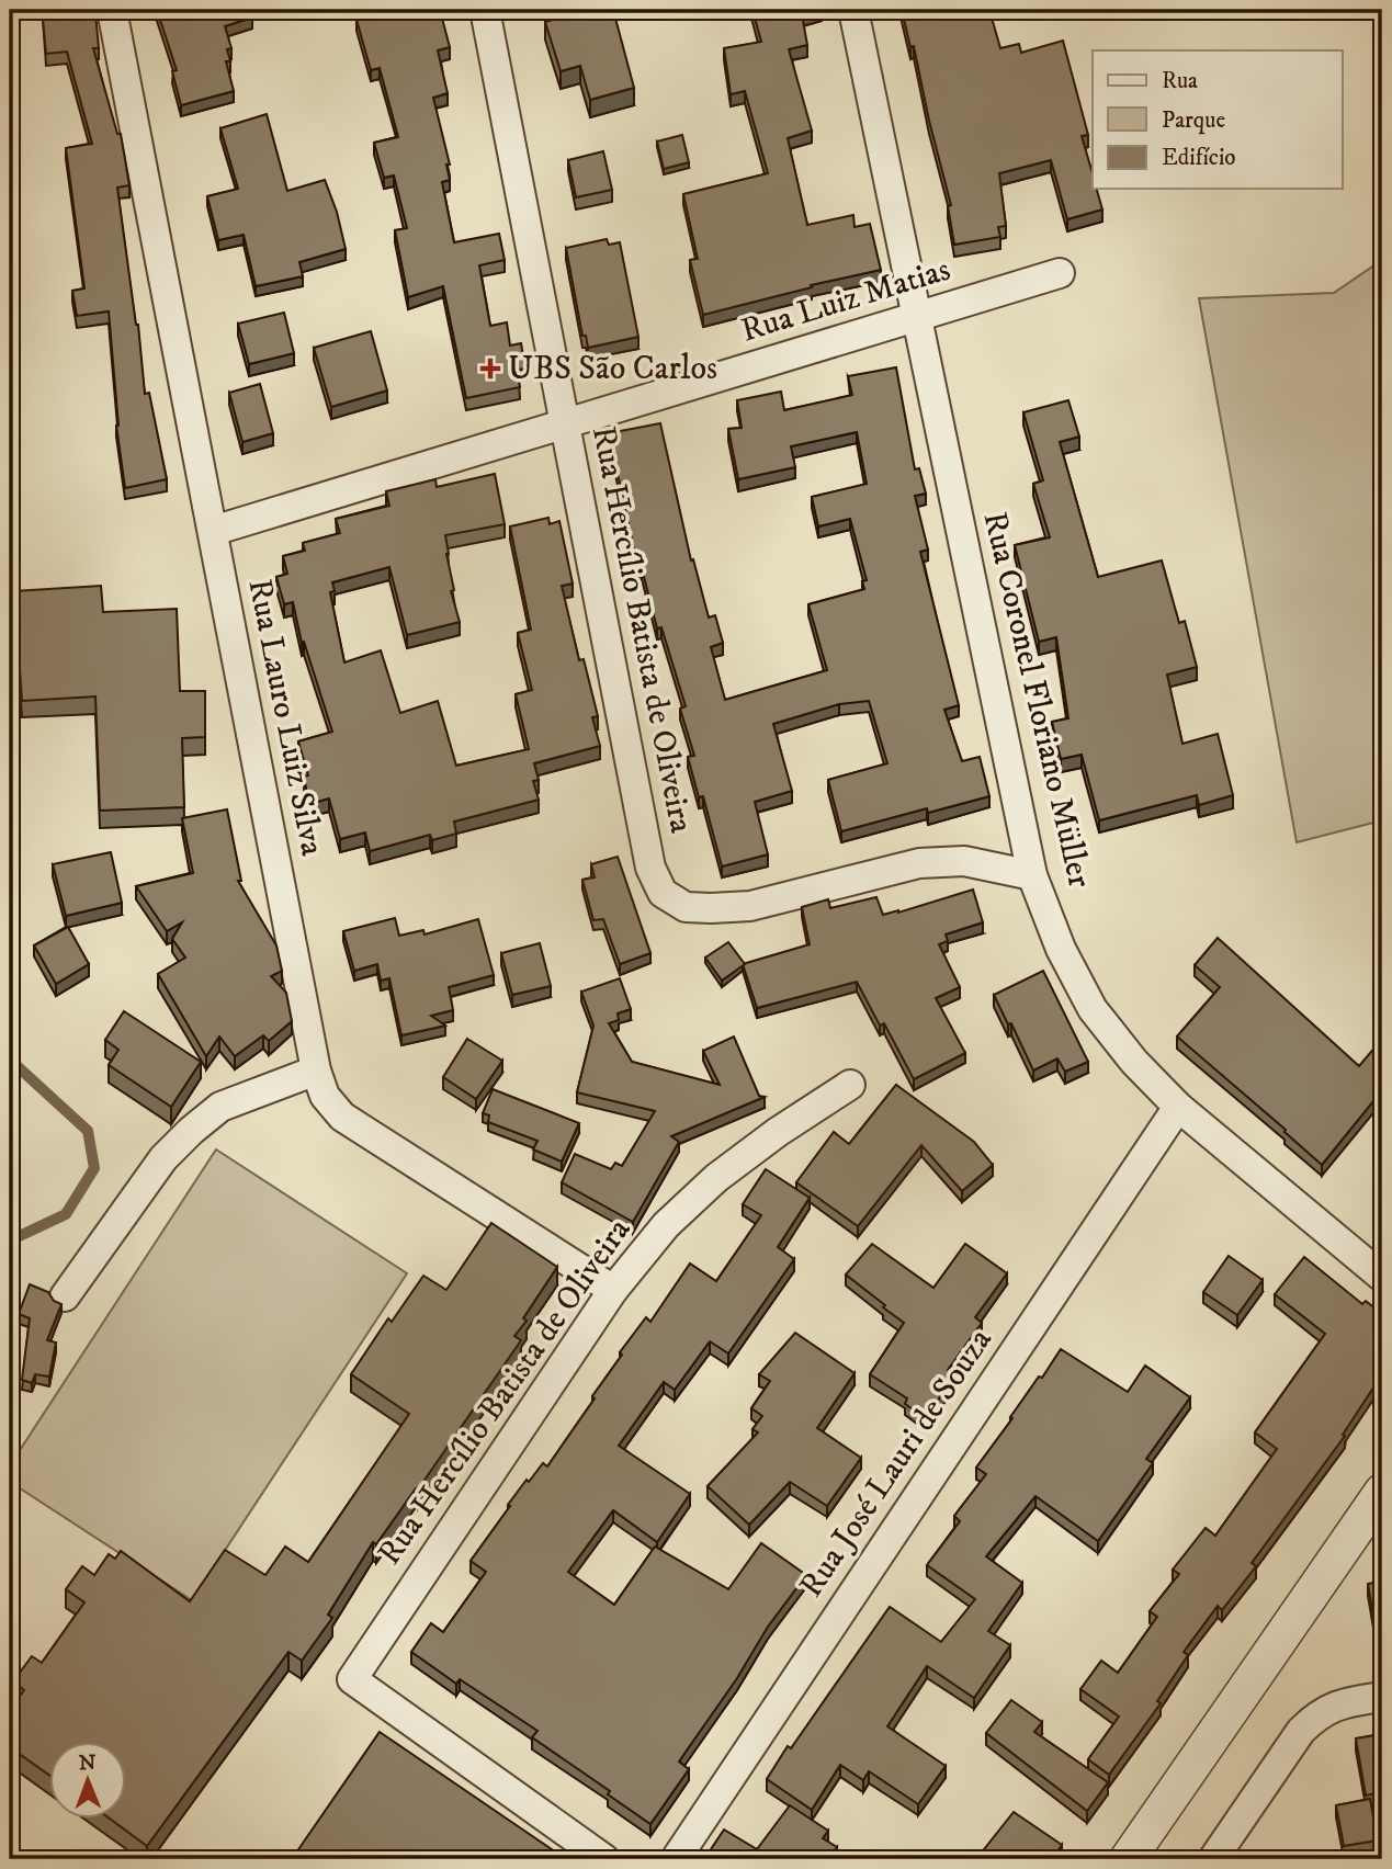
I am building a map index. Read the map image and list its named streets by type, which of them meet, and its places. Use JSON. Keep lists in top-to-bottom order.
{
  "streets": {
    "street": [
      "Rua Luiz Matias",
      "Rua Hercílio Batista de Oliveira",
      "Rua Coronel Floriano Müller",
      "Rua Lauro Luiz Silva",
      "Rua José Lauri de Souza"
    ]
  },
  "crossings": [
    ["Rua Luiz Matias", "Rua Hercílio Batista de Oliveira"],
    ["Rua Luiz Matias", "Rua Coronel Floriano Müller"],
    ["Rua Luiz Matias", "Rua Lauro Luiz Silva"],
    ["Rua Hercílio Batista de Oliveira", "Rua Coronel Floriano Müller"],
    ["Rua Hercílio Batista de Oliveira", "Rua Lauro Luiz Silva"],
    ["Rua Coronel Floriano Müller", "Rua José Lauri de Souza"]
  ],
  "places": {
    "health": ["UBS São Carlos"]
  },
  "legend": ["Rua", "Parque", "Edifício"],
  "north": "top"
}
